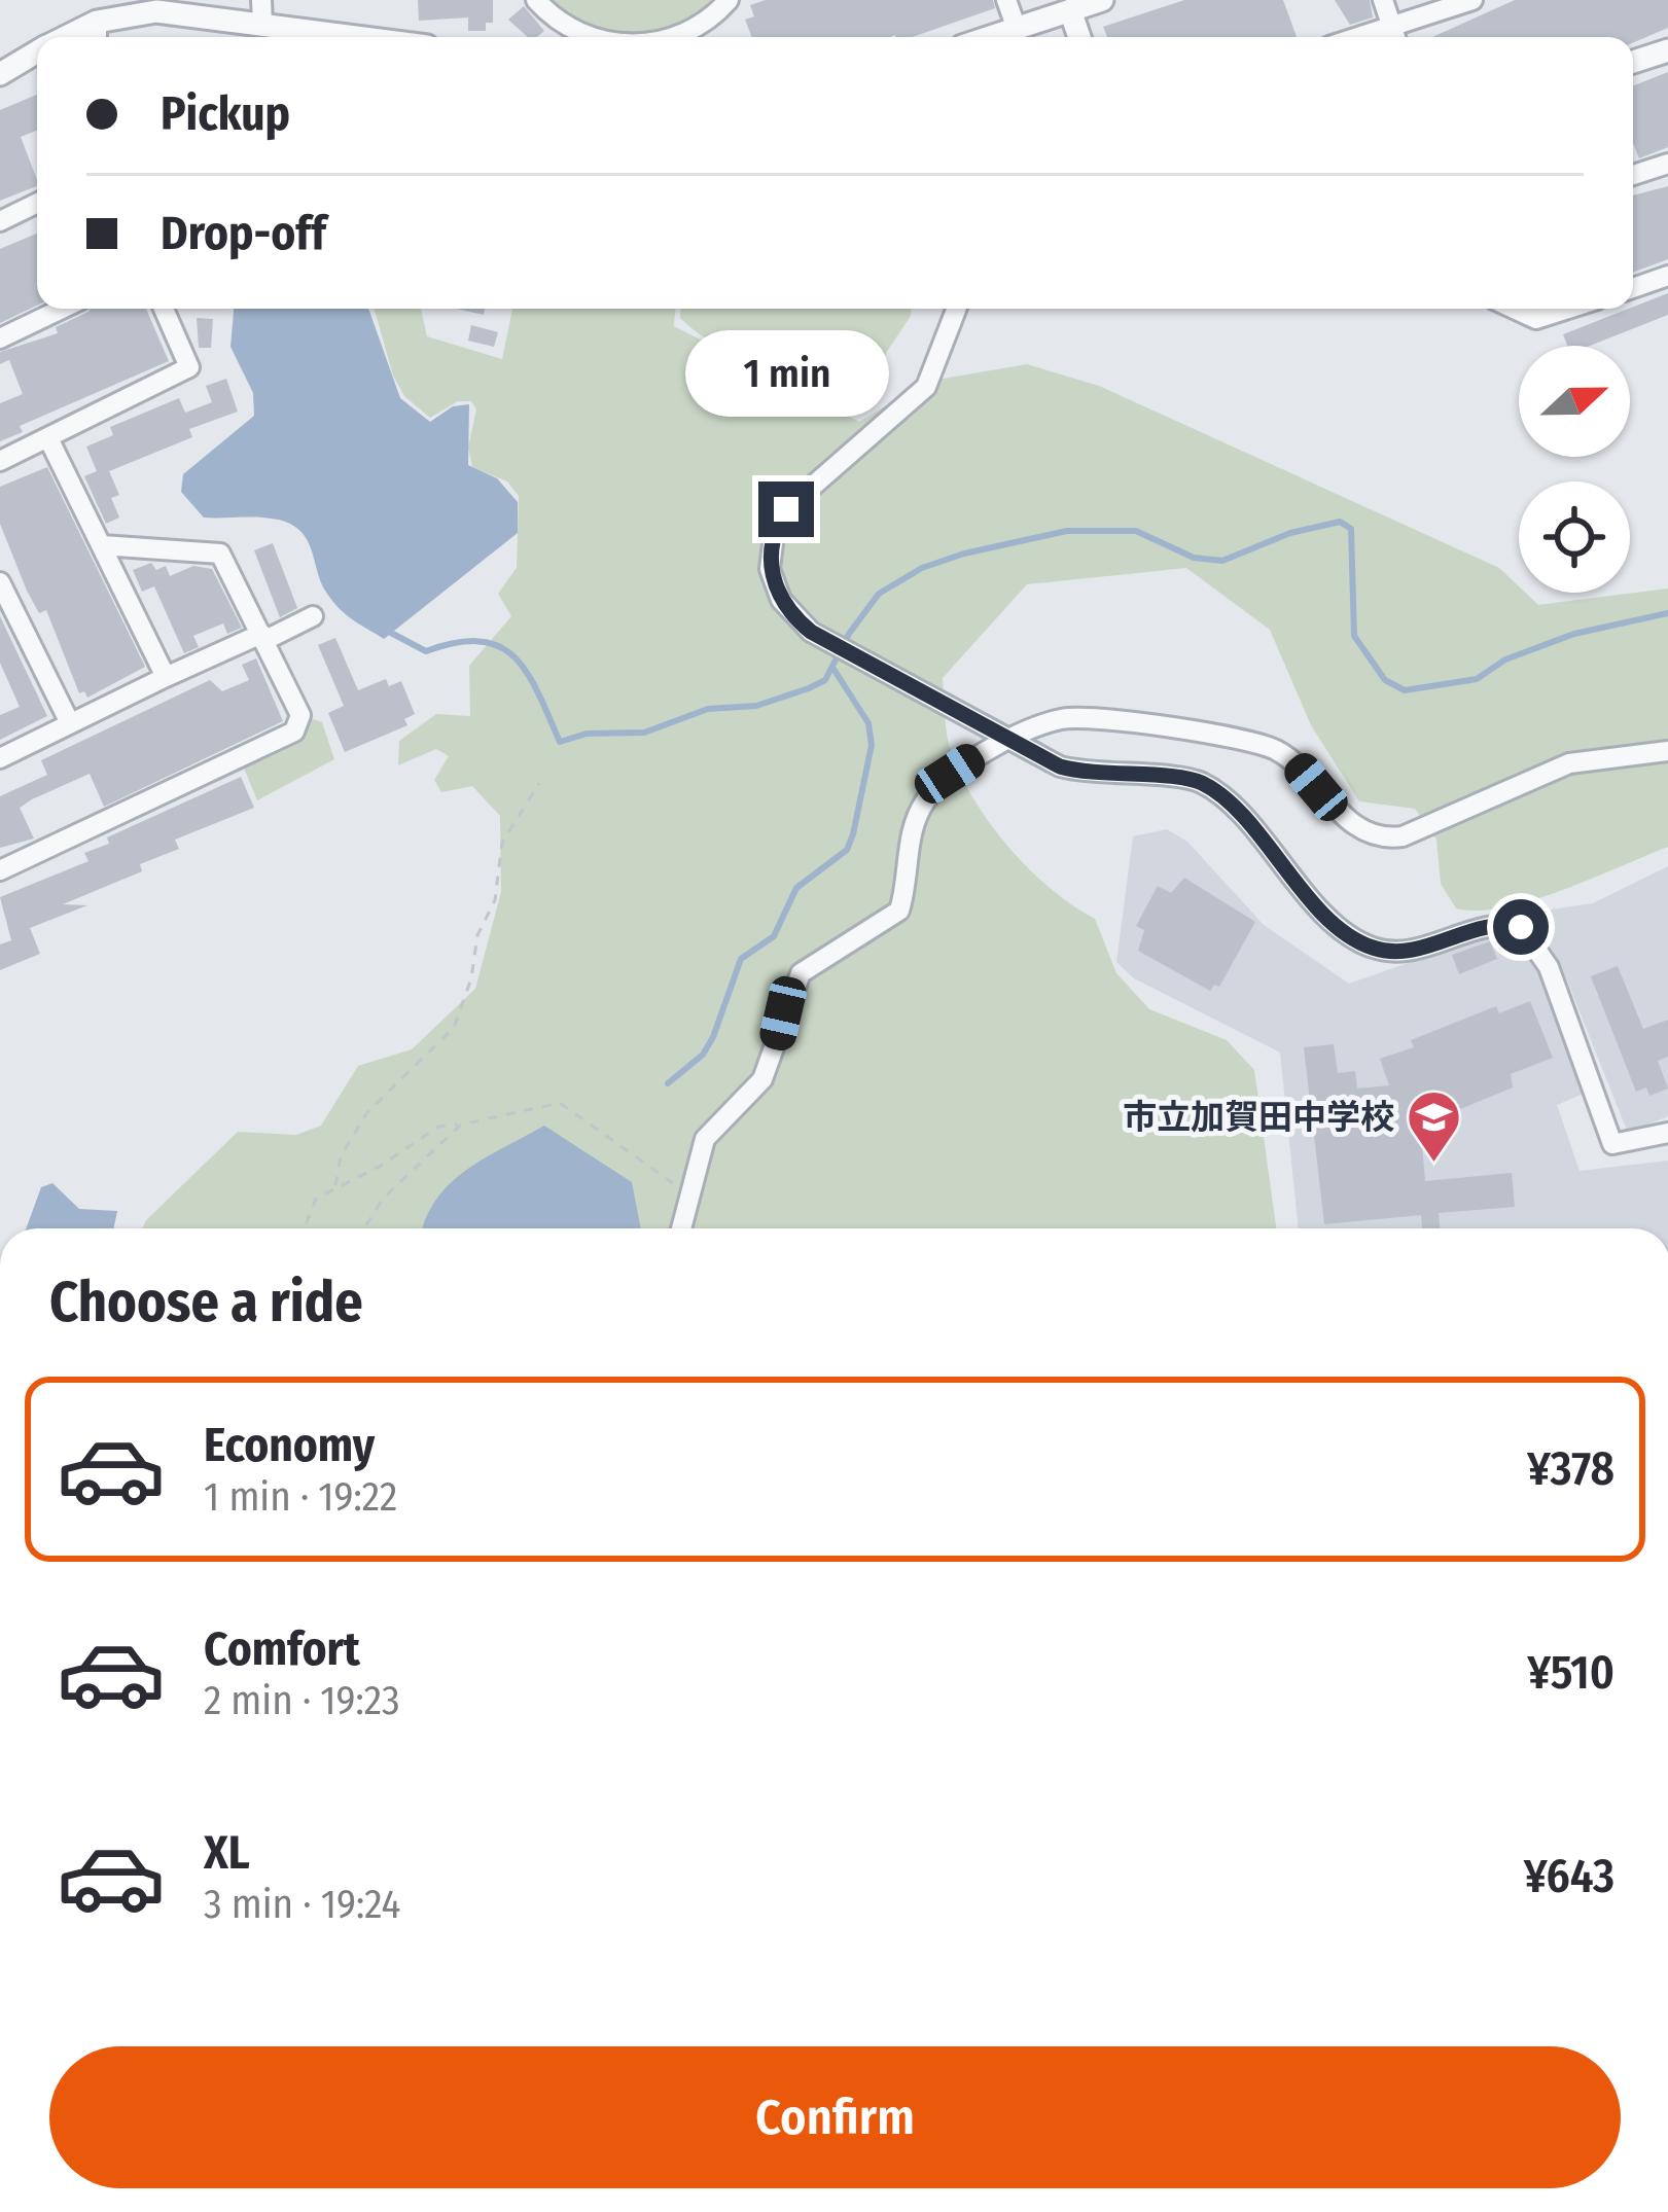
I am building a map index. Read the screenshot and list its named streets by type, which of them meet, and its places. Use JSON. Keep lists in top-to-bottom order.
{
  "places": {
    "school or university": ["市立加賀田中学校"]
  },
  "north": "right",
  "page": {
    "banner": ["Pickup", "Drop-off"],
    "bubble": "1 min",
    "heading": "Choose a ride",
    "list": [
      {
        "name": "Economy",
        "note": "1 min · 19:22",
        "value": "¥378"
      },
      {
        "name": "Comfort",
        "note": "2 min · 19:23",
        "value": "¥510"
      },
      {
        "name": "XL",
        "note": "3 min · 19:24",
        "value": "¥643"
      }
    ],
    "buttons": "Confirm"
  }
}
